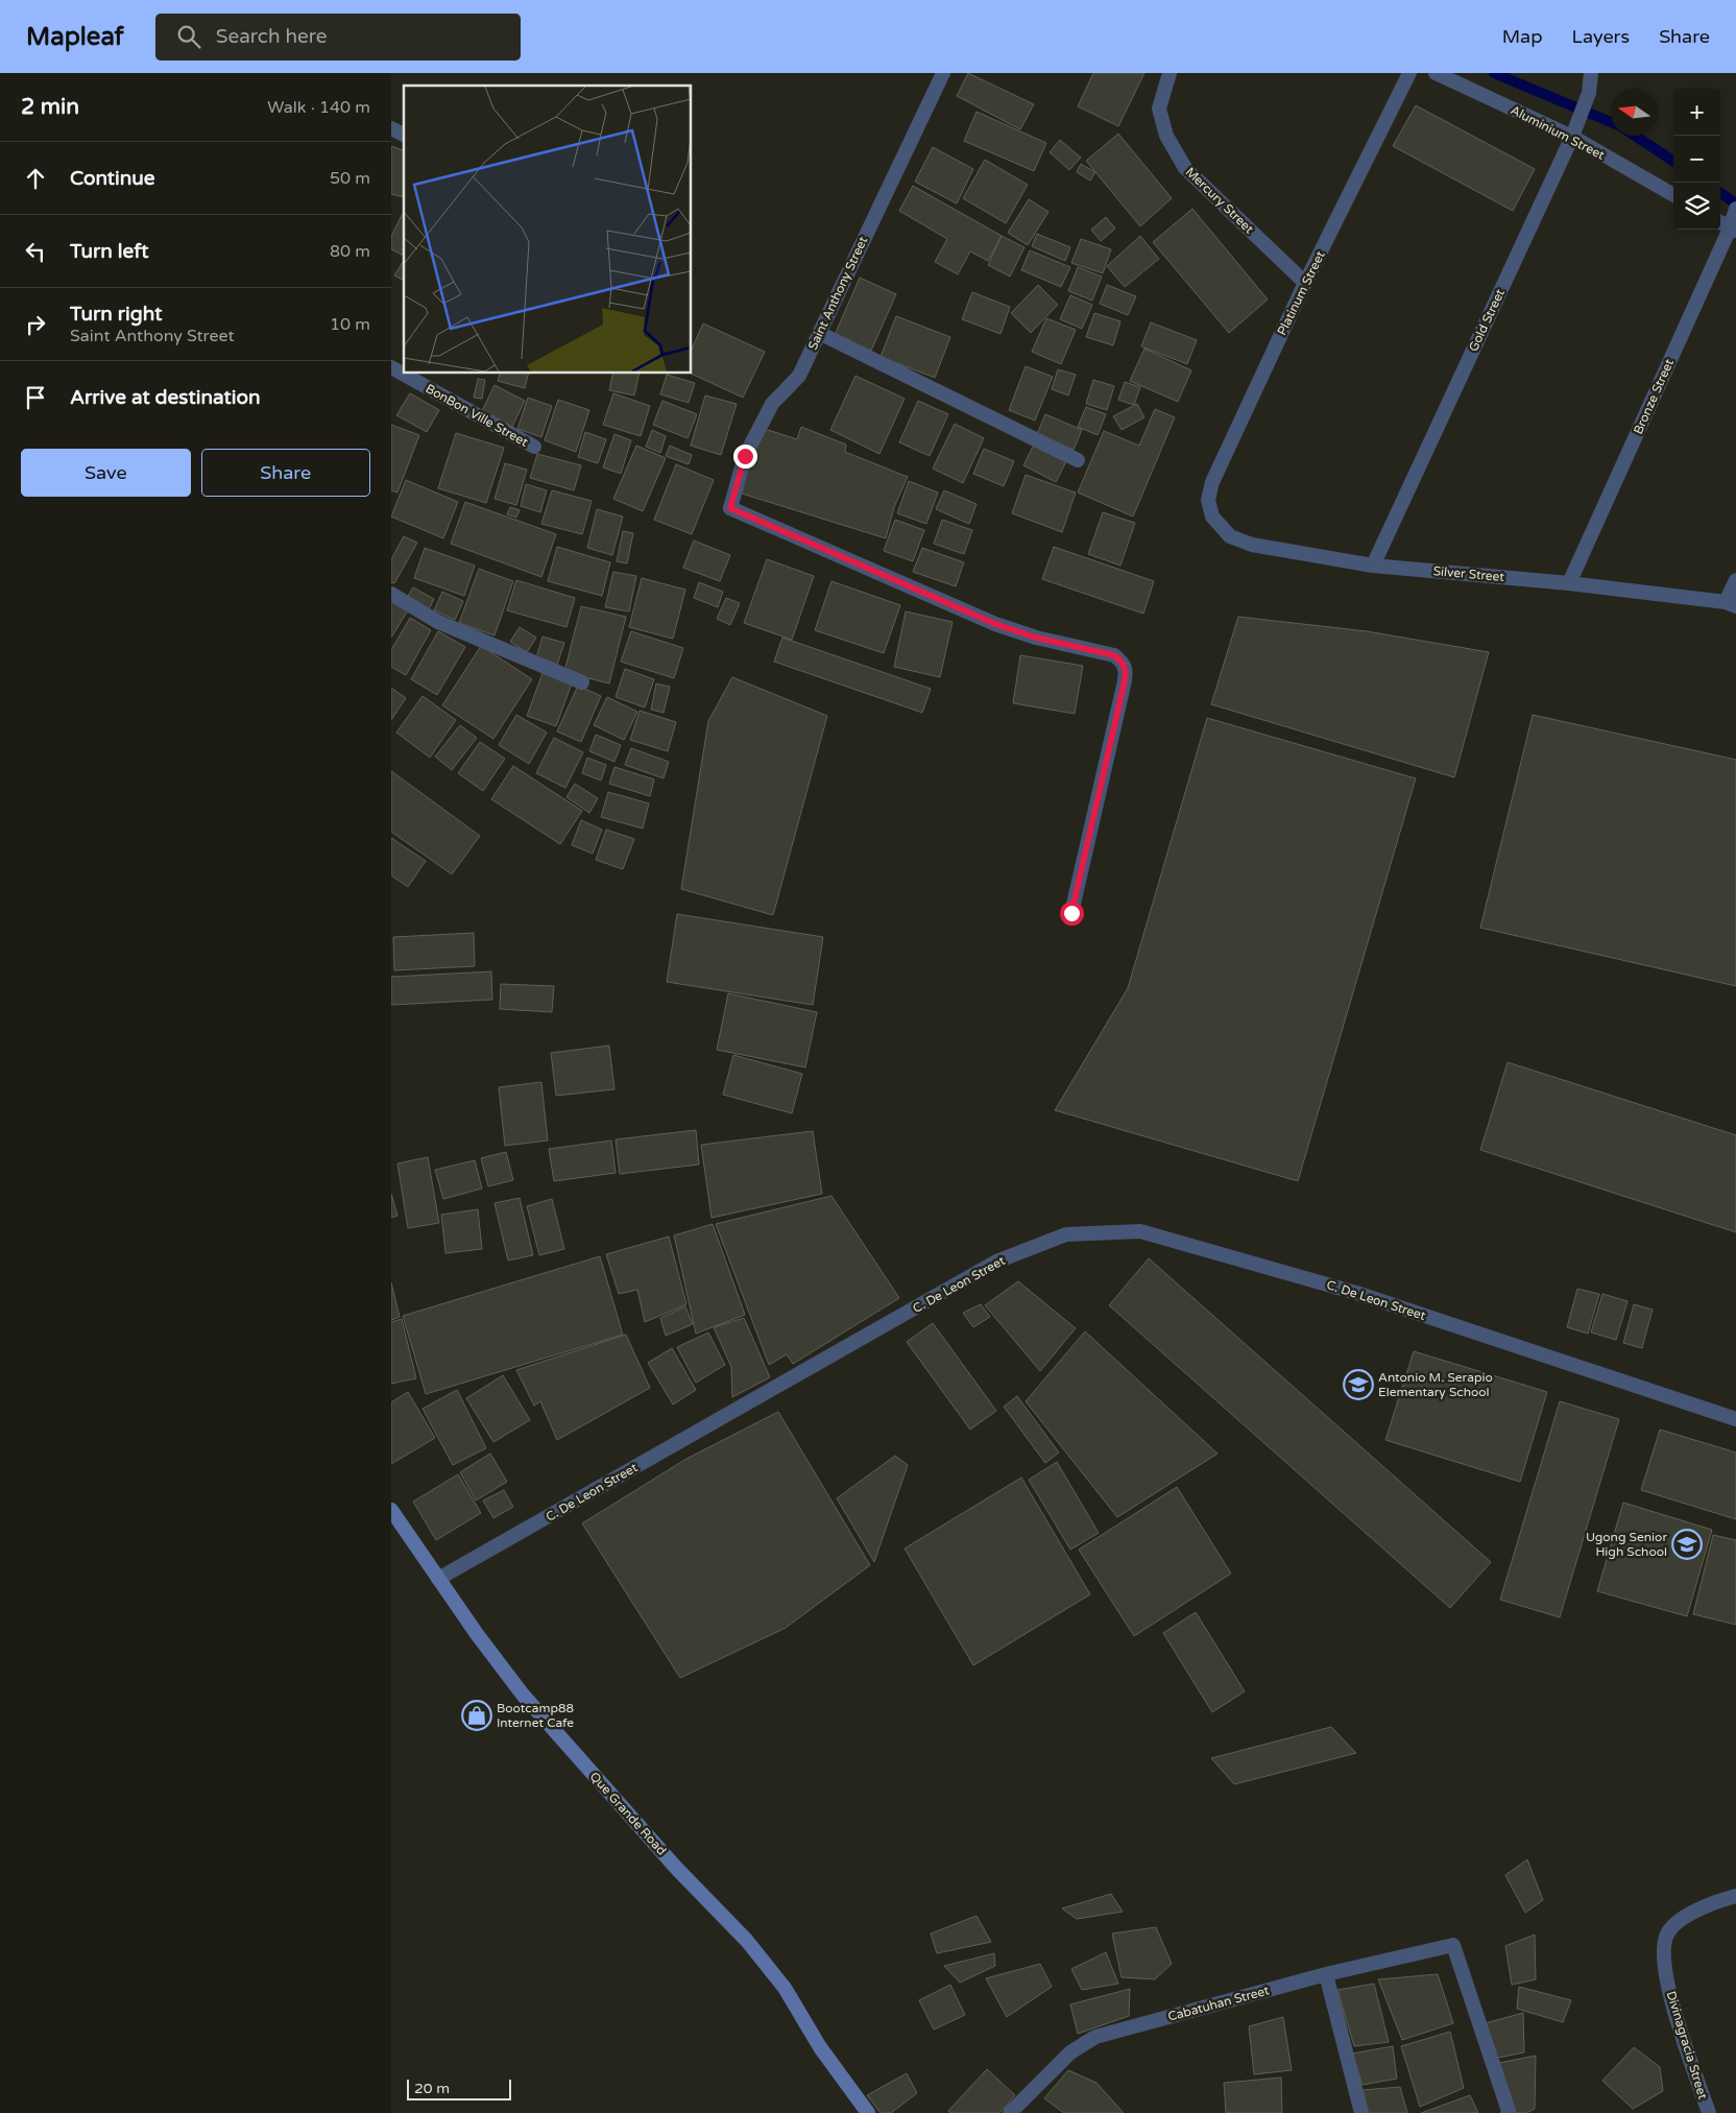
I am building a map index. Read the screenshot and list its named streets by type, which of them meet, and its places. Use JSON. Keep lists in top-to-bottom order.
{
  "streets": {
    "main road": ["Que Grande Road"],
    "street": [
      "Aluminium Street",
      "Mercury Street",
      "Saint Anthony Street",
      "Platinum Street",
      "Gold Street",
      "Bronze Street",
      "BonBon Ville Street",
      "Silver Street",
      "C. De Leon Street",
      "Cabatuhan Street",
      "Divinagracia Street"
    ]
  },
  "crossings": [
    ["Aluminium Street", "Gold Street"],
    ["Mercury Street", "Platinum Street"],
    ["Platinum Street", "Silver Street"],
    ["Gold Street", "Silver Street"],
    ["Bronze Street", "Silver Street"],
    ["C. De Leon Street", "Que Grande Road"]
  ],
  "places": {
    "school or university": ["Antonio M. Serapio Elementary School", "Ugong Senior High School"],
    "shop": ["Bootcamp88 Internet Cafe"]
  },
  "scale_bar": "20 m",
  "north": "left",
  "page": {
    "header": "Mapleaf",
    "search": "Search here",
    "nav": ["Map", "Layers", "Share"],
    "heading": ["2 min", "Walk · 140 m"],
    "map_buttons": ["+", "−"],
    "list": [
      ["Continue", "50 m"],
      ["Turn left", "80 m"],
      ["Turn right", "Saint Anthony Street", "10 m"],
      "Arrive at destination"
    ],
    "buttons": ["Save", "Share"],
    "scale": "20 m"
  }
}
